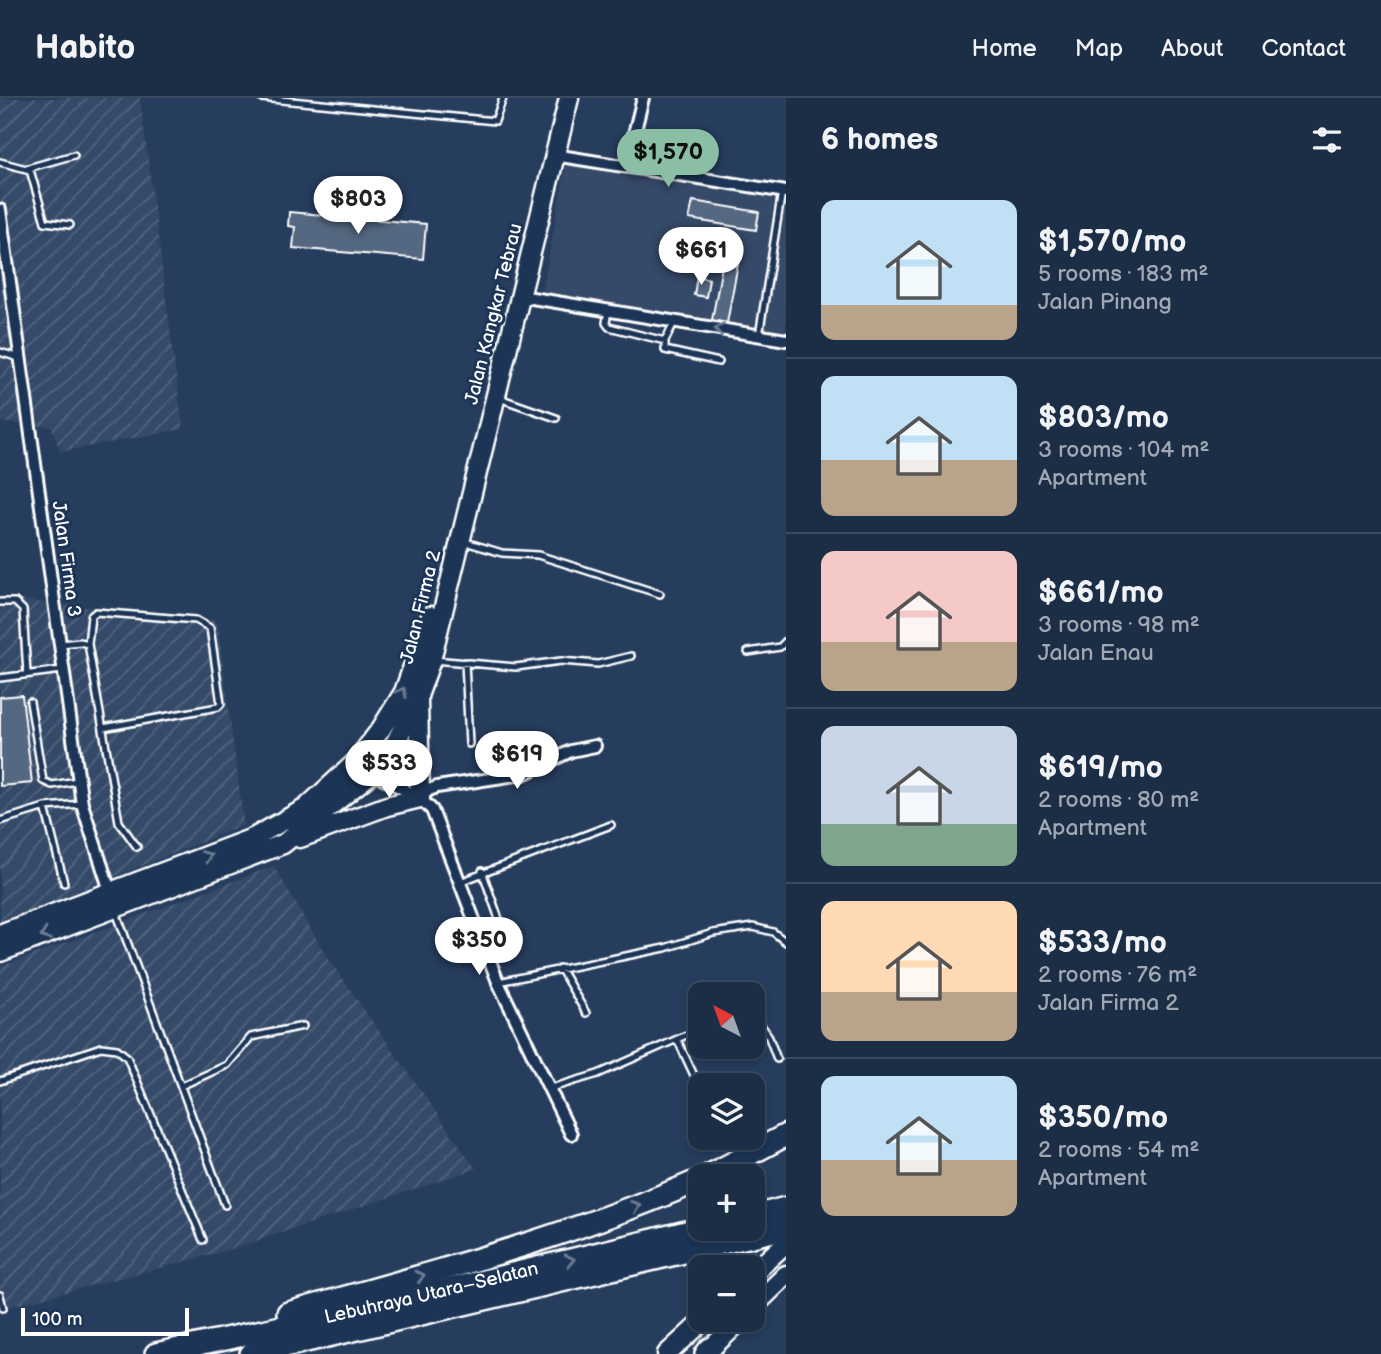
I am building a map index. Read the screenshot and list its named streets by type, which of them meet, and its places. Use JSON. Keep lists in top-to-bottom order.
{
  "streets": {
    "highway": ["Lebuhraya Utara–Selatan"],
    "main road": ["Jalan Kangkar Tebrau", "Jalan Firma 2"],
    "street": ["Jalan Firma 3"]
  },
  "crossings": [
    ["Jalan Kangkar Tebrau", "Jalan Firma 2"],
    ["Jalan Firma 3", "Jalan Firma 2"]
  ],
  "scale_bar": "100 m",
  "north": "top left",
  "page": {
    "header": "Habito",
    "nav": [
      "Home",
      "Map",
      "About",
      "Contact"
    ],
    "heading": "6 homes",
    "price": [
      "$1,570",
      "$803",
      "$661",
      "$619",
      "$533",
      "$350"
    ],
    "list": [
      {
        "name": "$1,570/mo",
        "note": "5 rooms · 183 m² · Jalan Pinang"
      },
      {
        "name": "$803/mo",
        "note": "3 rooms · 104 m² · Apartment"
      },
      {
        "name": "$661/mo",
        "note": "3 rooms · 98 m² · Jalan Enau"
      },
      {
        "name": "$619/mo",
        "note": "2 rooms · 80 m² · Apartment"
      },
      {
        "name": "$533/mo",
        "note": "2 rooms · 76 m² · Jalan Firma 2"
      },
      {
        "name": "$350/mo",
        "note": "2 rooms · 54 m² · Apartment"
      }
    ],
    "map_buttons": ["+", "−"],
    "scale": "100 m"
  }
}
